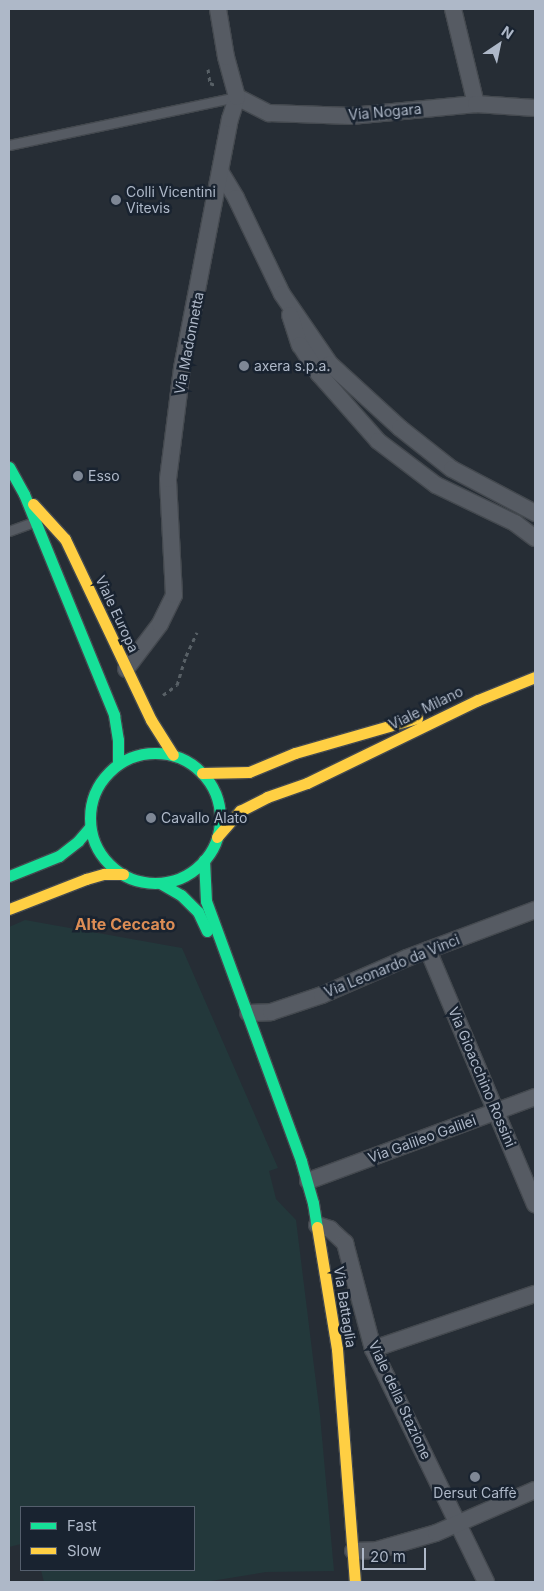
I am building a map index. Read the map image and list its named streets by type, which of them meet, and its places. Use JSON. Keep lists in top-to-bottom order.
{
  "streets": {
    "main road": ["Viale Europa", "Viale Milano", "Via Battaglia"],
    "street": [
      "Via Nogara",
      "Via Madonnetta",
      "Via Leonardo da Vinci",
      "Via Gioacchino Rossini",
      "Via Galileo Galilei",
      "Viale della Stazione"
    ]
  },
  "crossings": [
    ["Via Nogara", "Via Madonnetta"],
    ["Via Madonnetta", "Viale Europa"],
    ["Viale Europa", "Viale Milano"],
    ["Viale Europa", "Via Battaglia"],
    ["Viale Milano", "Via Battaglia"],
    ["Via Leonardo da Vinci", "Via Gioacchino Rossini"],
    ["Via Leonardo da Vinci", "Via Battaglia"],
    ["Via Gioacchino Rossini", "Via Galileo Galilei"],
    ["Via Galileo Galilei", "Via Battaglia"],
    ["Via Battaglia", "Viale della Stazione"]
  ],
  "districts": ["Alte Ceccato"],
  "places": [
    "Colli Vicentini Vitevis",
    "axera s.p.a.",
    "Esso",
    "Cavallo Alato",
    "Dersut Caffè"
  ],
  "legend": ["Fast", "Slow"],
  "scale_bar": "20 m",
  "north": "top right"
}
